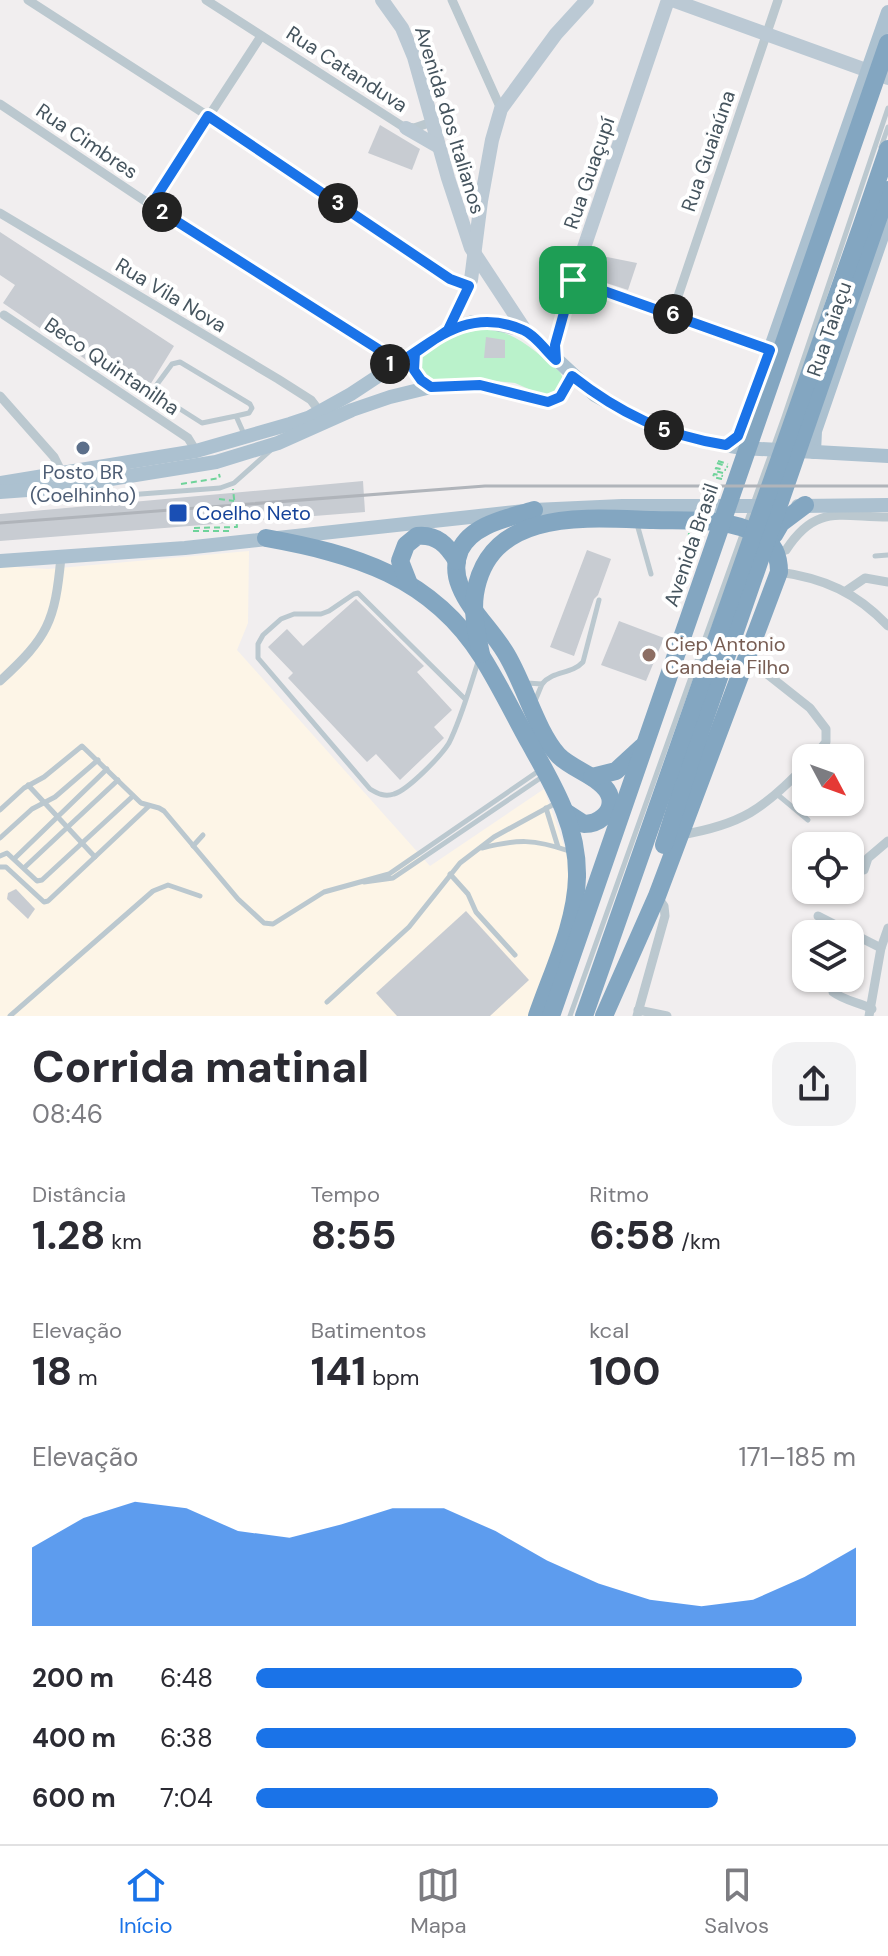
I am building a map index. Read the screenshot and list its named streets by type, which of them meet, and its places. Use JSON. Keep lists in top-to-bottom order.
{
  "streets": {
    "highway": ["Avenida Brasil"],
    "main road": ["Rua Taiaçu"],
    "street": [
      "Rua Catanduva",
      "Avenida dos Italianos",
      "Rua Cimbres",
      "Rua Guaiaúna",
      "Rua Guaçupí",
      "Rua Vila Nova",
      "Beco Quintanilha"
    ]
  },
  "crossings": [
    ["Rua Catanduva", "Avenida dos Italianos"]
  ],
  "places": {
    "other": ["Posto BR (Coelhinho)", "Ciep Antonio Candeia Filho"],
    "transit": ["Coelho Neto"]
  },
  "north": "bottom right",
  "page": {
    "pins": [
      "3",
      "2",
      "6",
      "1",
      "5"
    ],
    "heading": ["Corrida matinal", "08:46"],
    "stats": [
      ["Distância", "1.28 km"],
      ["Tempo", "8:55"],
      ["Ritmo", "6:58 /km"],
      ["Elevação", "18 m"],
      ["Batimentos", "141 bpm"],
      ["kcal", "100"]
    ],
    "chart": ["Elevação", "171–185 m"],
    "list": [
      {
        "name": "200 m",
        "note": "6:48"
      },
      {
        "name": "400 m",
        "note": "6:38"
      },
      {
        "name": "600 m",
        "note": "7:04"
      }
    ],
    "tabs": ["Início", "Mapa", "Salvos"]
  }
}
